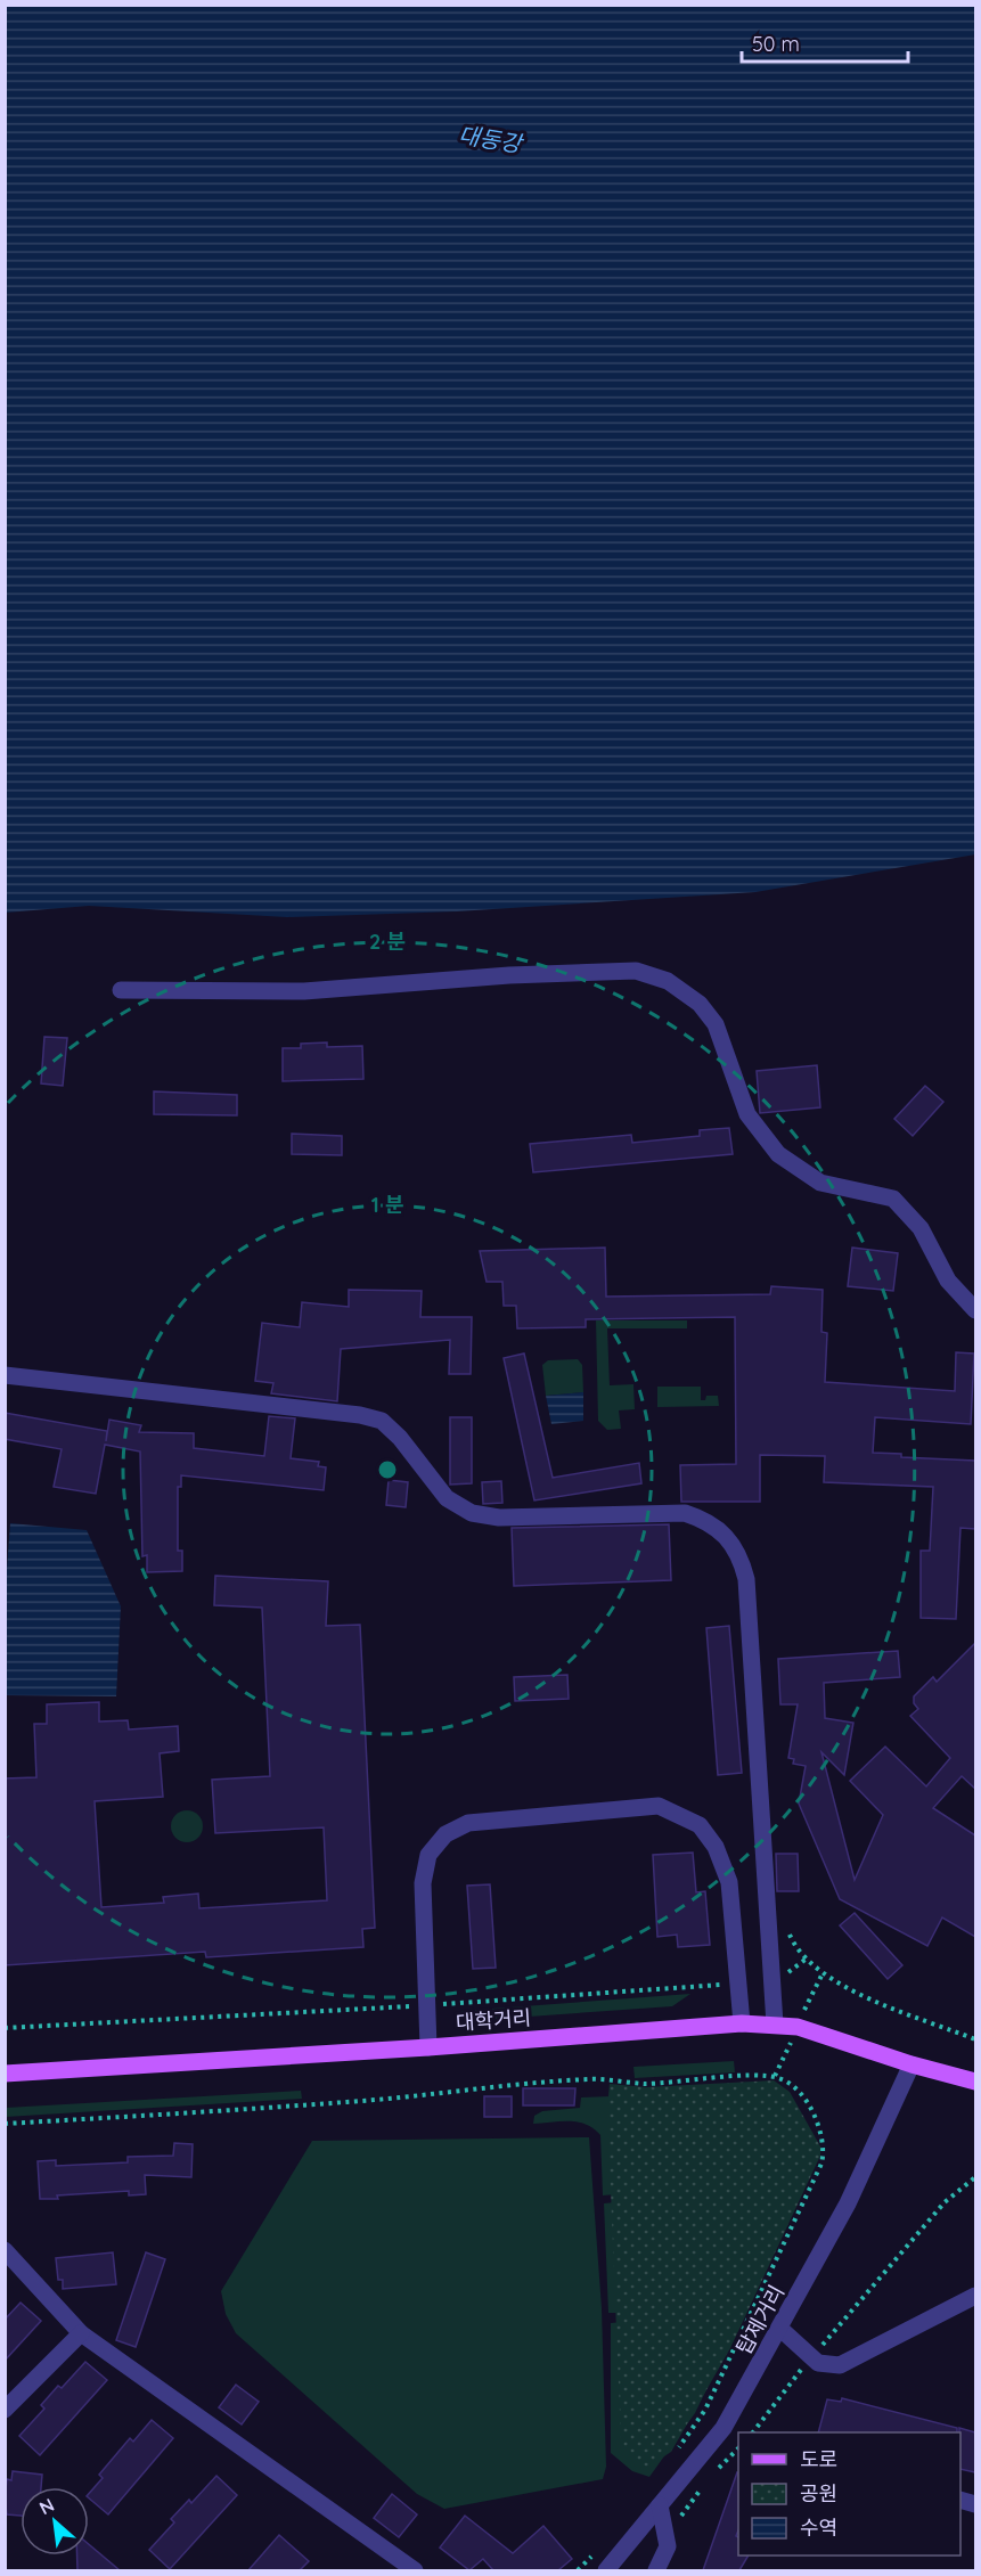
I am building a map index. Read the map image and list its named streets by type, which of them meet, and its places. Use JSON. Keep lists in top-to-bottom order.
{
  "streets": {
    "main road": ["대학거리"],
    "street": ["탑제거리"]
  },
  "crossings": [
    ["대학거리", "탑제거리"]
  ],
  "water": ["대동강"],
  "legend": ["도로", "공원", "수역"],
  "scale_bar": "50 m",
  "north": "top left",
  "rings": ["2 분", "1 분"]
}
